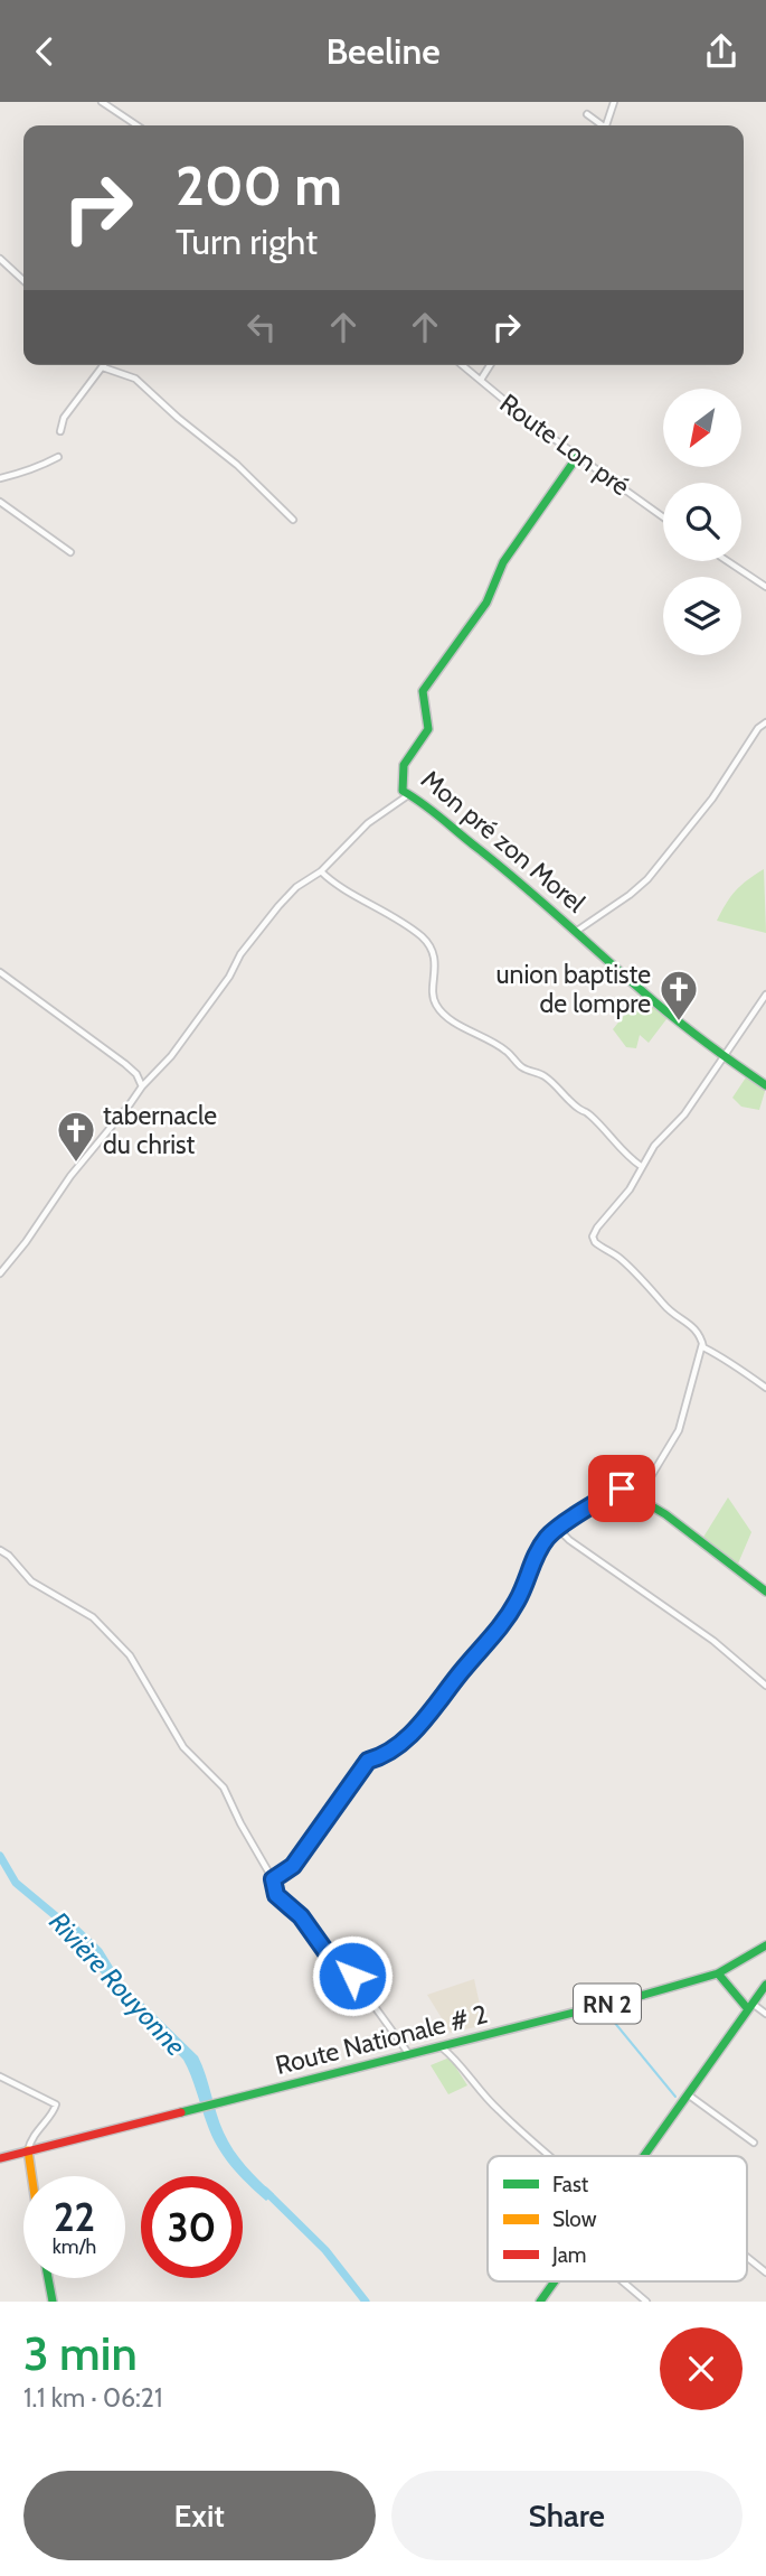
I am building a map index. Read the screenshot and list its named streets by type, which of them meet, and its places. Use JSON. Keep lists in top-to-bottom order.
{
  "streets": {
    "street": [
      "Route Lon pré",
      "Mon pré zon Morel",
      "RN 2",
      "Route Nationale # 2"
    ]
  },
  "crossings": [
    ["Route Lon pré", "Mon pré zon Morel"]
  ],
  "water": ["Rivière Rouyonne"],
  "places": {
    "church": ["union baptiste de lompre", "tabernacle du christ"]
  },
  "legend": ["Fast", "Slow", "Jam"],
  "north": "bottom left",
  "page": {
    "header": "Beeline",
    "turn": ["200 m", "Turn right"],
    "speed": "22 km/h",
    "limit": "30",
    "heading": ["3 min", "1.1 km · 06:21"],
    "buttons": ["Exit", "Share"]
  }
}
